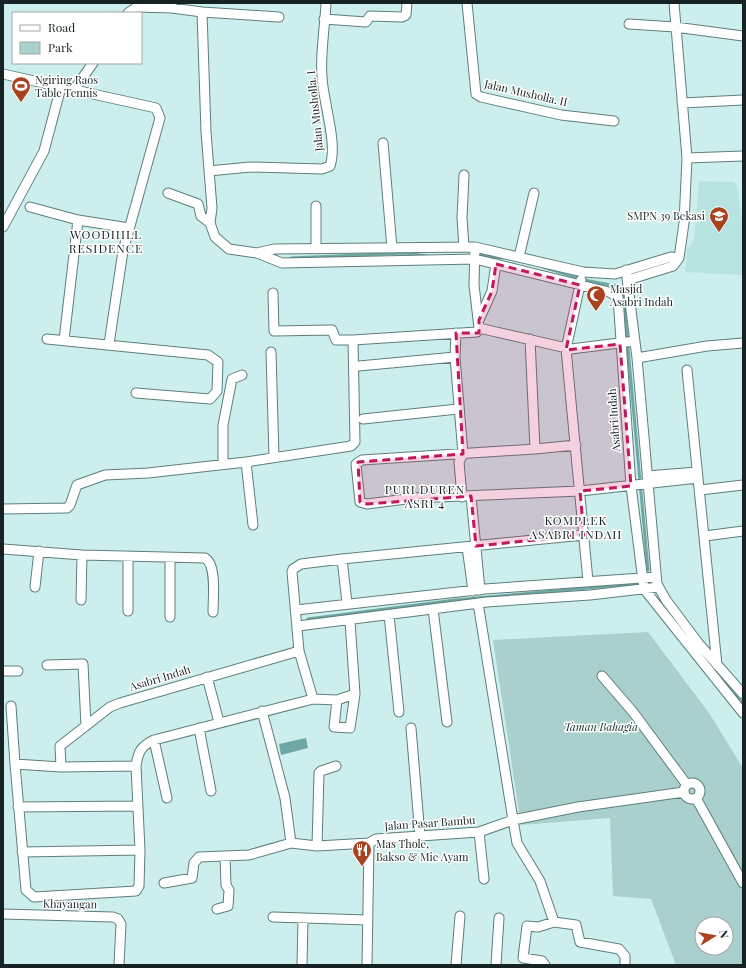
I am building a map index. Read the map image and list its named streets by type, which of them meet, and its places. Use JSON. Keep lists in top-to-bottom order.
{
  "streets": {
    "street": [
      "Jalan Musholla. II",
      "Jalan Musholla. I",
      "Asabri Indah",
      "Jalan Pasar Bambu",
      "Khayangan"
    ]
  },
  "districts": ["WOODHILL RESIDENCE", "PURI DUREN ASRI 4", "KOMPLEK ASABRI INDAH"],
  "parks": ["Taman Bahagia"],
  "places": {
    "sports": ["Ngiring Raos Table Tennis"],
    "school or university": ["SMPN 39 Bekasi"],
    "mosque": ["Masjid Asabri Indah"],
    "restaurant": ["Mas Thole, Bakso & Mie Ayam"]
  },
  "legend": ["Road", "Park"],
  "north": "right"
}
